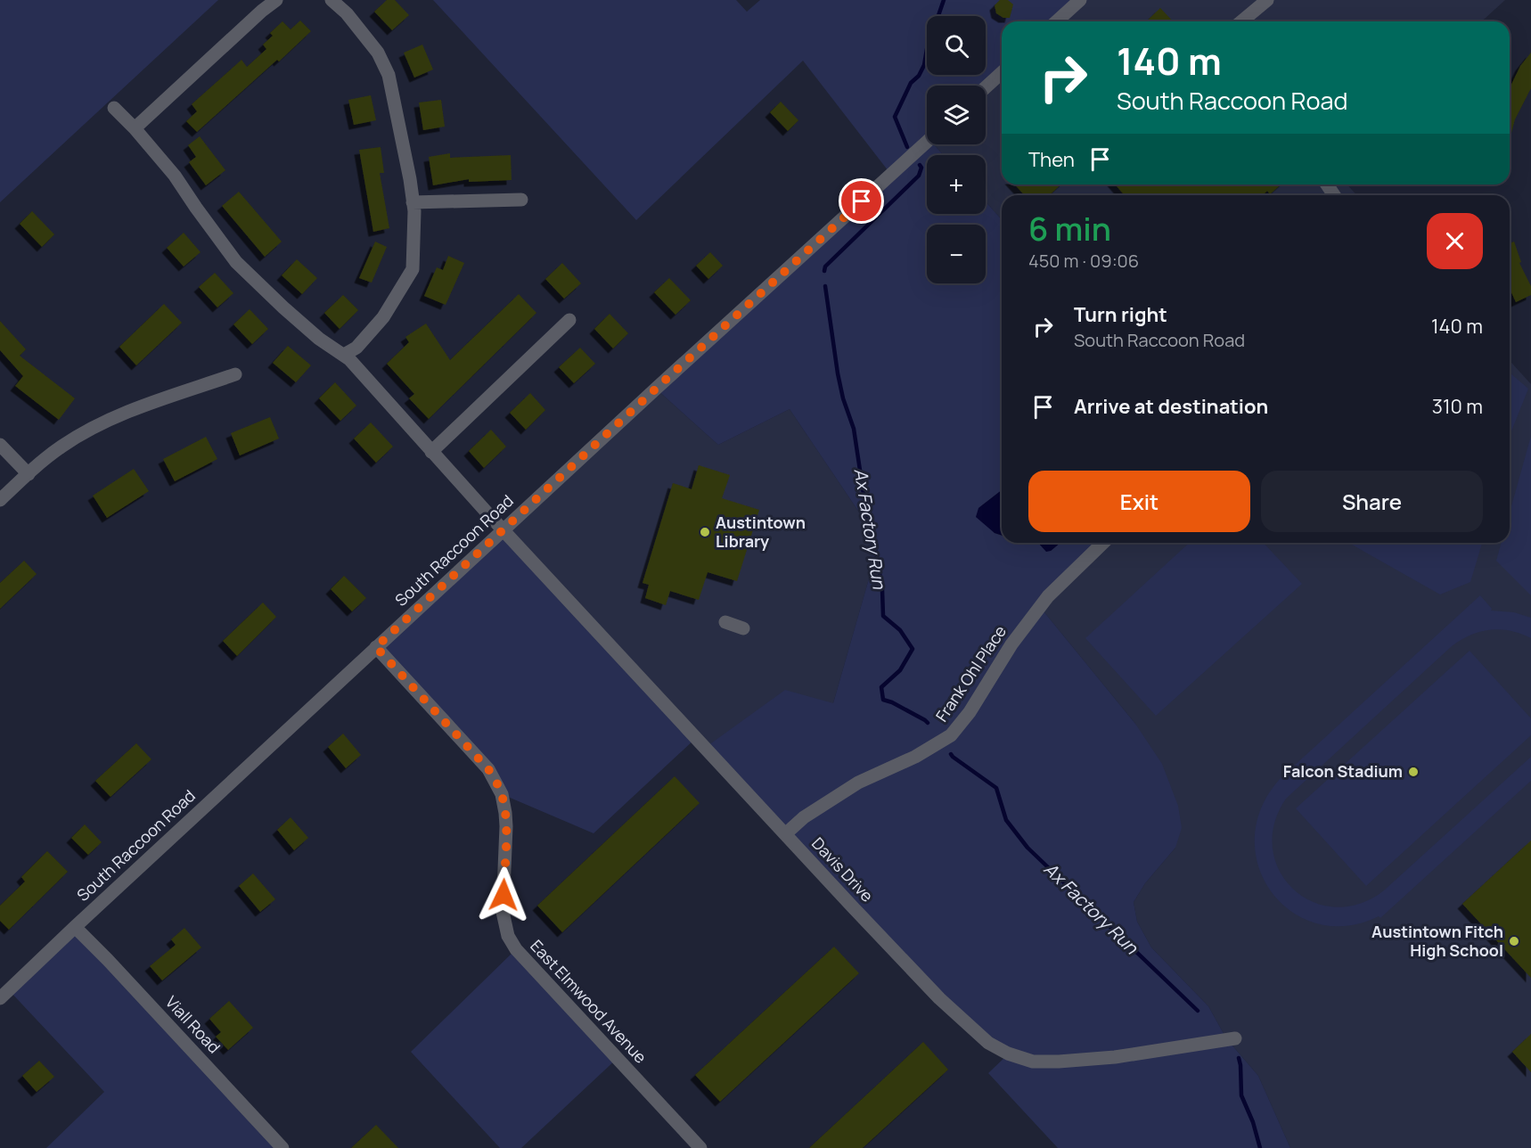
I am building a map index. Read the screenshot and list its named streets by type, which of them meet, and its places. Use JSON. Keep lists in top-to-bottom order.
{
  "streets": {
    "street": [
      "South Raccoon Road",
      "Frank Ohl Place",
      "Davis Drive",
      "East Elmwood Avenue",
      "Viall Road"
    ]
  },
  "crossings": [
    ["South Raccoon Road", "Davis Drive"],
    ["South Raccoon Road", "East Elmwood Avenue"],
    ["South Raccoon Road", "Viall Road"],
    ["Frank Ohl Place", "Davis Drive"]
  ],
  "water": ["Ax Factory Run"],
  "places": ["Austintown Library", "Falcon Stadium", "Austintown Fitch High School"],
  "page": {
    "map_buttons": ["+", "−"],
    "turn": ["140 m", "South Raccoon Road"],
    "then": "Then",
    "heading": ["6 min", "450 m · 09:06"],
    "list": [
      {
        "name": "Turn right",
        "note": "South Raccoon Road",
        "value": "140 m"
      },
      {
        "name": "Arrive at destination",
        "value": "310 m"
      }
    ],
    "buttons": ["Exit", "Share"]
  }
}
